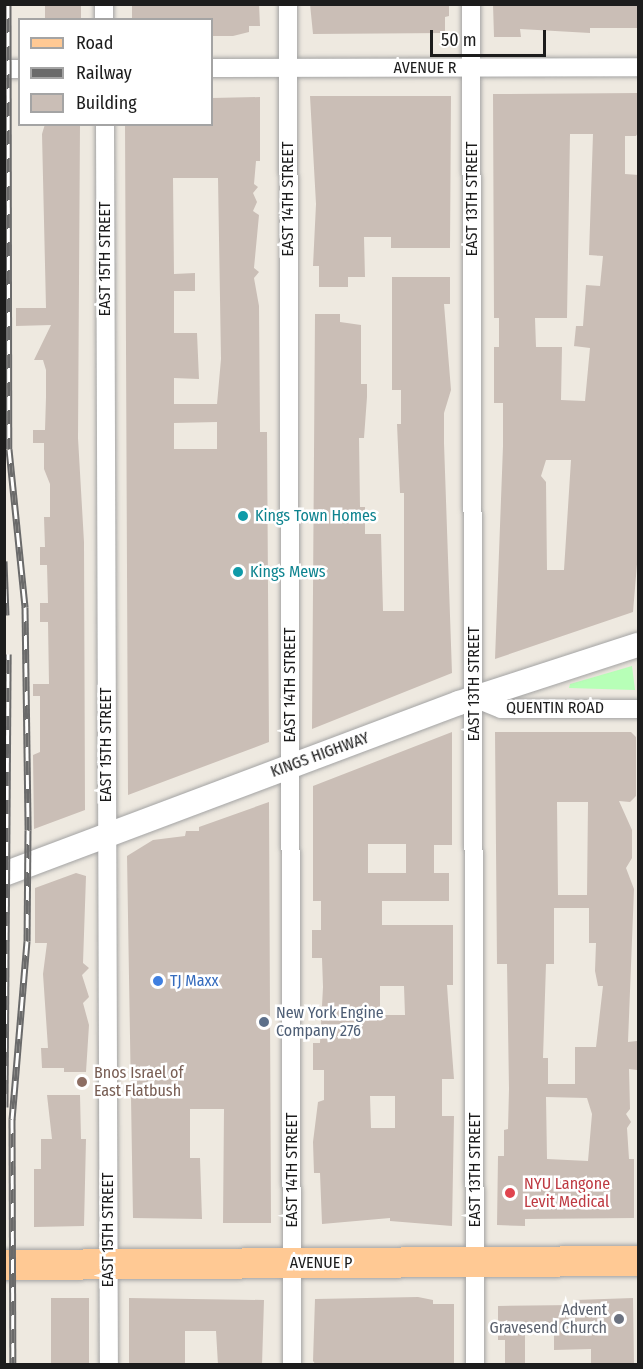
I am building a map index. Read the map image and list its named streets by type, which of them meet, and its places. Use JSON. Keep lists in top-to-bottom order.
{
  "streets": {
    "main road": ["AVENUE P"],
    "street": [
      "AVENUE R",
      "EAST 14TH STREET",
      "EAST 13TH STREET",
      "EAST 15TH STREET",
      "QUENTIN ROAD",
      "KINGS HIGHWAY"
    ]
  },
  "crossings": [
    ["AVENUE R", "EAST 14TH STREET"],
    ["AVENUE R", "EAST 13TH STREET"],
    ["EAST 14TH STREET", "KINGS HIGHWAY"],
    ["EAST 14TH STREET", "AVENUE P"],
    ["EAST 13TH STREET", "QUENTIN ROAD"],
    ["EAST 13TH STREET", "KINGS HIGHWAY"],
    ["EAST 13TH STREET", "AVENUE P"],
    ["EAST 15TH STREET", "KINGS HIGHWAY"],
    ["EAST 15TH STREET", "AVENUE P"],
    ["QUENTIN ROAD", "KINGS HIGHWAY"]
  ],
  "places": [
    "Kings Town Homes",
    "Kings Mews",
    "TJ Maxx",
    "New York Engine Company 276",
    "Bnos Israel of East Flatbush",
    "NYU Langone Levit Medical",
    "Advent Gravesend Church"
  ],
  "legend": ["Road", "Railway", "Building"],
  "scale_bar": "50 m"
}
